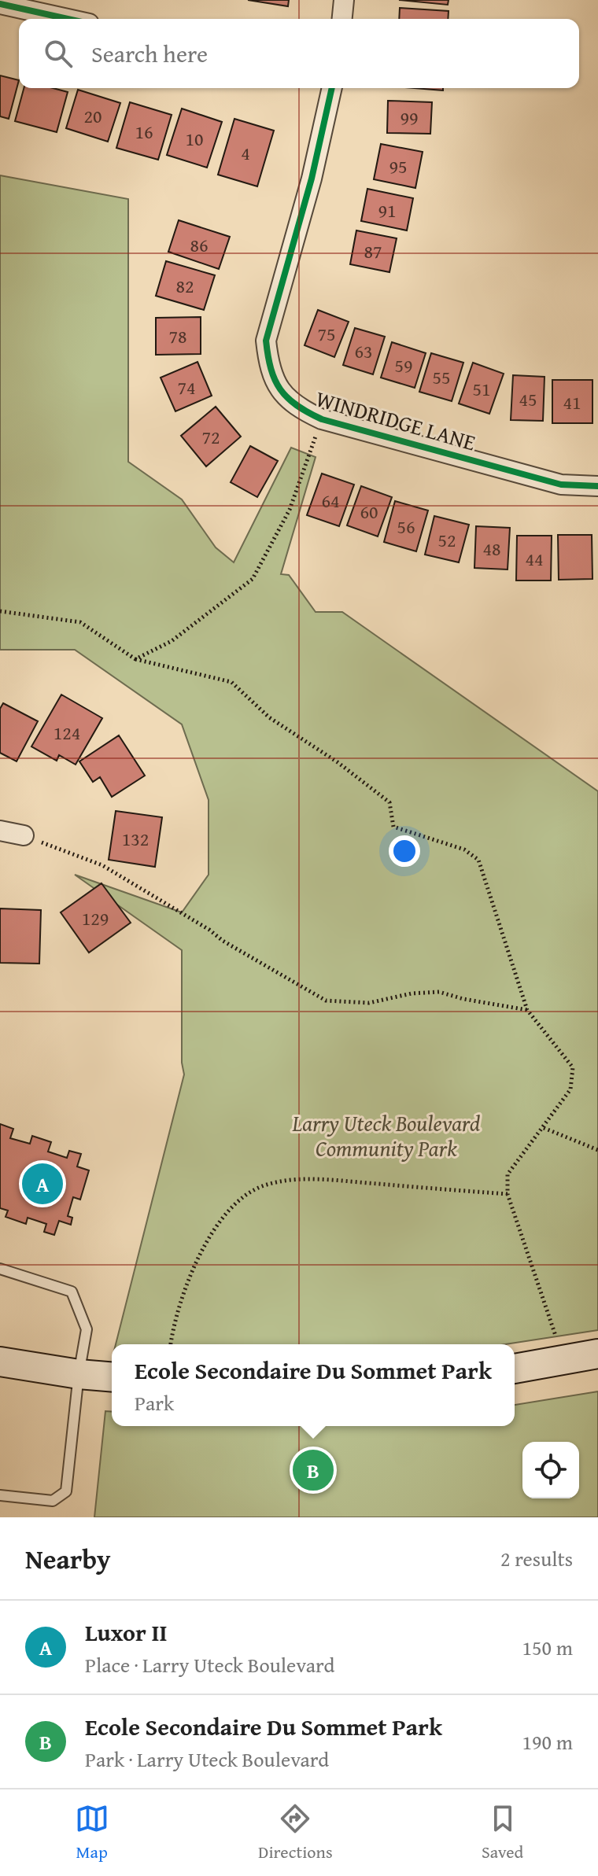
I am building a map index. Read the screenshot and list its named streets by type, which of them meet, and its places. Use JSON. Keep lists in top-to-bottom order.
{
  "streets": {
    "street": ["WINDRIDGE LANE"]
  },
  "parks": ["Larry Uteck Boulevard Community Park"],
  "house_numbers": [
    "20",
    "99",
    "16",
    "10",
    "4",
    "95",
    "91",
    "86",
    "87",
    "82",
    "75",
    "78",
    "63",
    "59",
    "55",
    "74",
    "51",
    "45",
    "41",
    "72",
    "64",
    "60",
    "56",
    "52",
    "48",
    "44",
    "124",
    "132",
    "129"
  ],
  "page": {
    "search": "Search here",
    "pins": ["A", "B"],
    "popup": ["Ecole Secondaire Du Sommet Park", "Park"],
    "heading": ["Nearby", "2 results"],
    "list": [
      {
        "mark": "A",
        "name": "Luxor II",
        "note": "Place · Larry Uteck Boulevard",
        "value": "150 m"
      },
      {
        "mark": "B",
        "name": "Ecole Secondaire Du Sommet Park",
        "note": "Park · Larry Uteck Boulevard",
        "value": "190 m"
      }
    ],
    "nav": ["Map", "Directions", "Saved"]
  }
}
